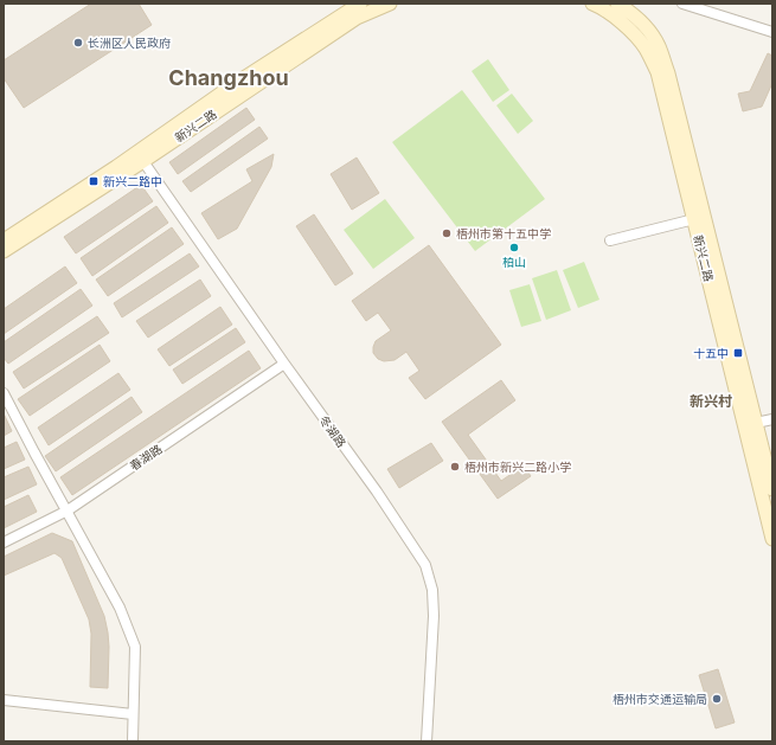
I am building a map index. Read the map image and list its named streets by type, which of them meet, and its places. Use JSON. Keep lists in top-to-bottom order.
{
  "streets": {
    "main road": ["新兴二路"],
    "street": ["冬湖路", "春湖路"]
  },
  "crossings": [
    ["新兴二路", "冬湖路"],
    ["冬湖路", "春湖路"]
  ],
  "districts": ["Changzhou", "新兴村"],
  "places": {
    "other": [
      "长洲区人民政府",
      "梧州市第十五中学",
      "柏山",
      "梧州市新兴二路小学",
      "梧州市交通运输局"
    ],
    "transit": ["新兴二路中", "十五中"]
  }
}
